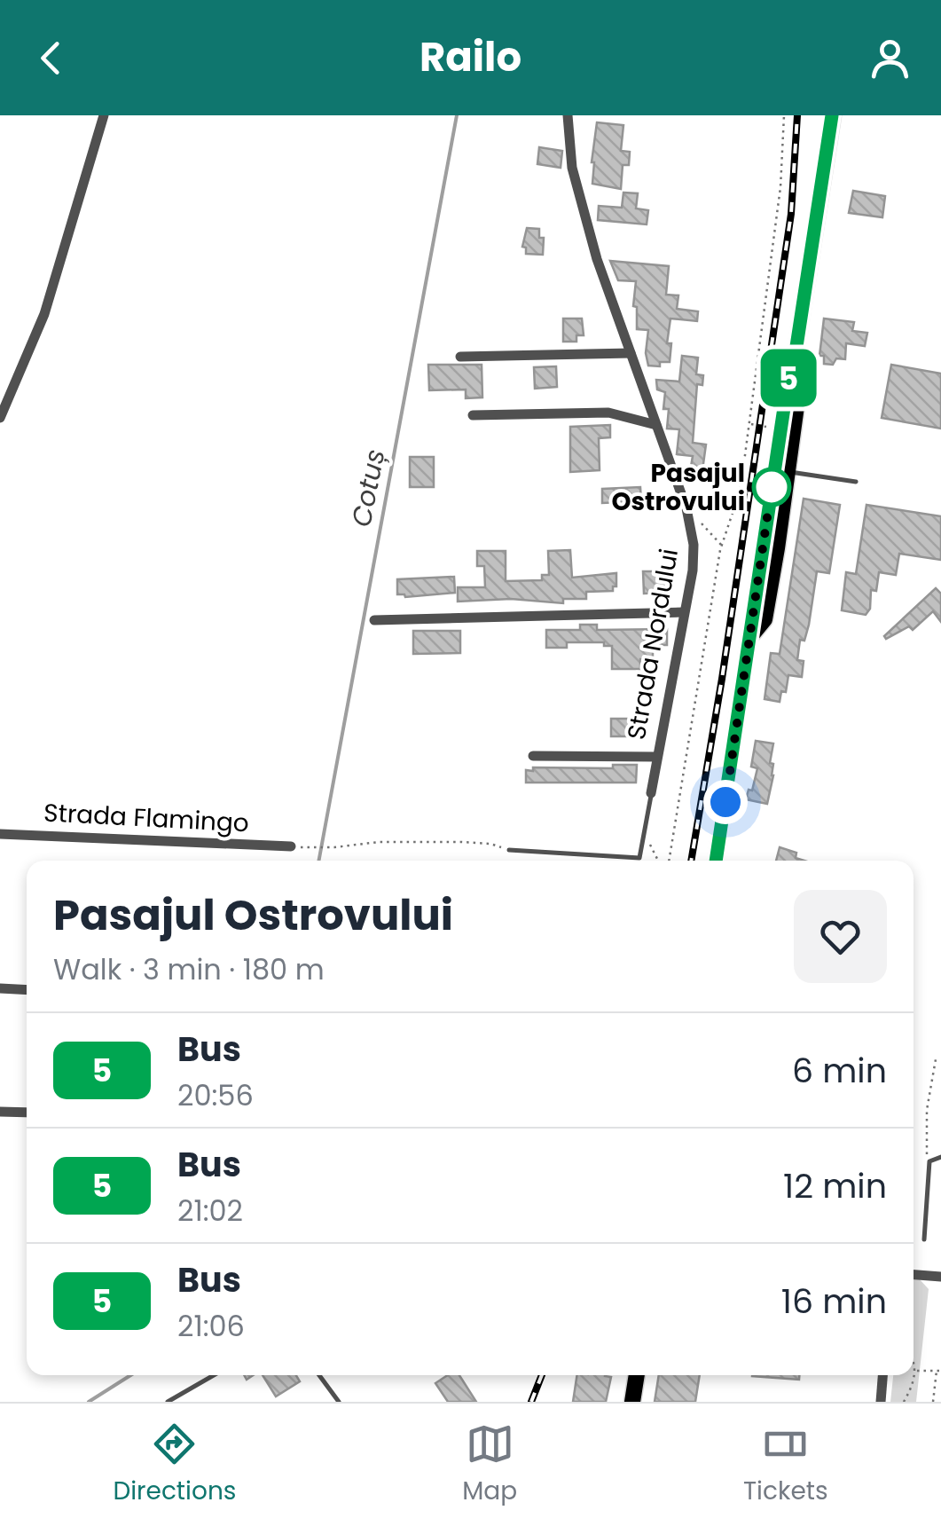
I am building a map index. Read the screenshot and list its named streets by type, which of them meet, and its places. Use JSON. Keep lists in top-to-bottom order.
{
  "streets": {
    "street": ["Strada Nordului", "Strada Flamingo"]
  },
  "water": ["Cotuș"],
  "places": ["Pasajul Ostrovului"],
  "lines": ["bus line 5"],
  "page": {
    "header": "Railo",
    "on_map": "5",
    "heading": ["Pasajul Ostrovului", "Walk · 3 min · 180 m"],
    "list": [
      {
        "mark": "5",
        "name": "Bus",
        "note": "20:56",
        "value": "6 min"
      },
      {
        "mark": "5",
        "name": "Bus",
        "note": "21:02",
        "value": "12 min"
      },
      {
        "mark": "5",
        "name": "Bus",
        "note": "21:06",
        "value": "16 min"
      }
    ],
    "tabs": ["Directions", "Map", "Tickets"]
  }
}
